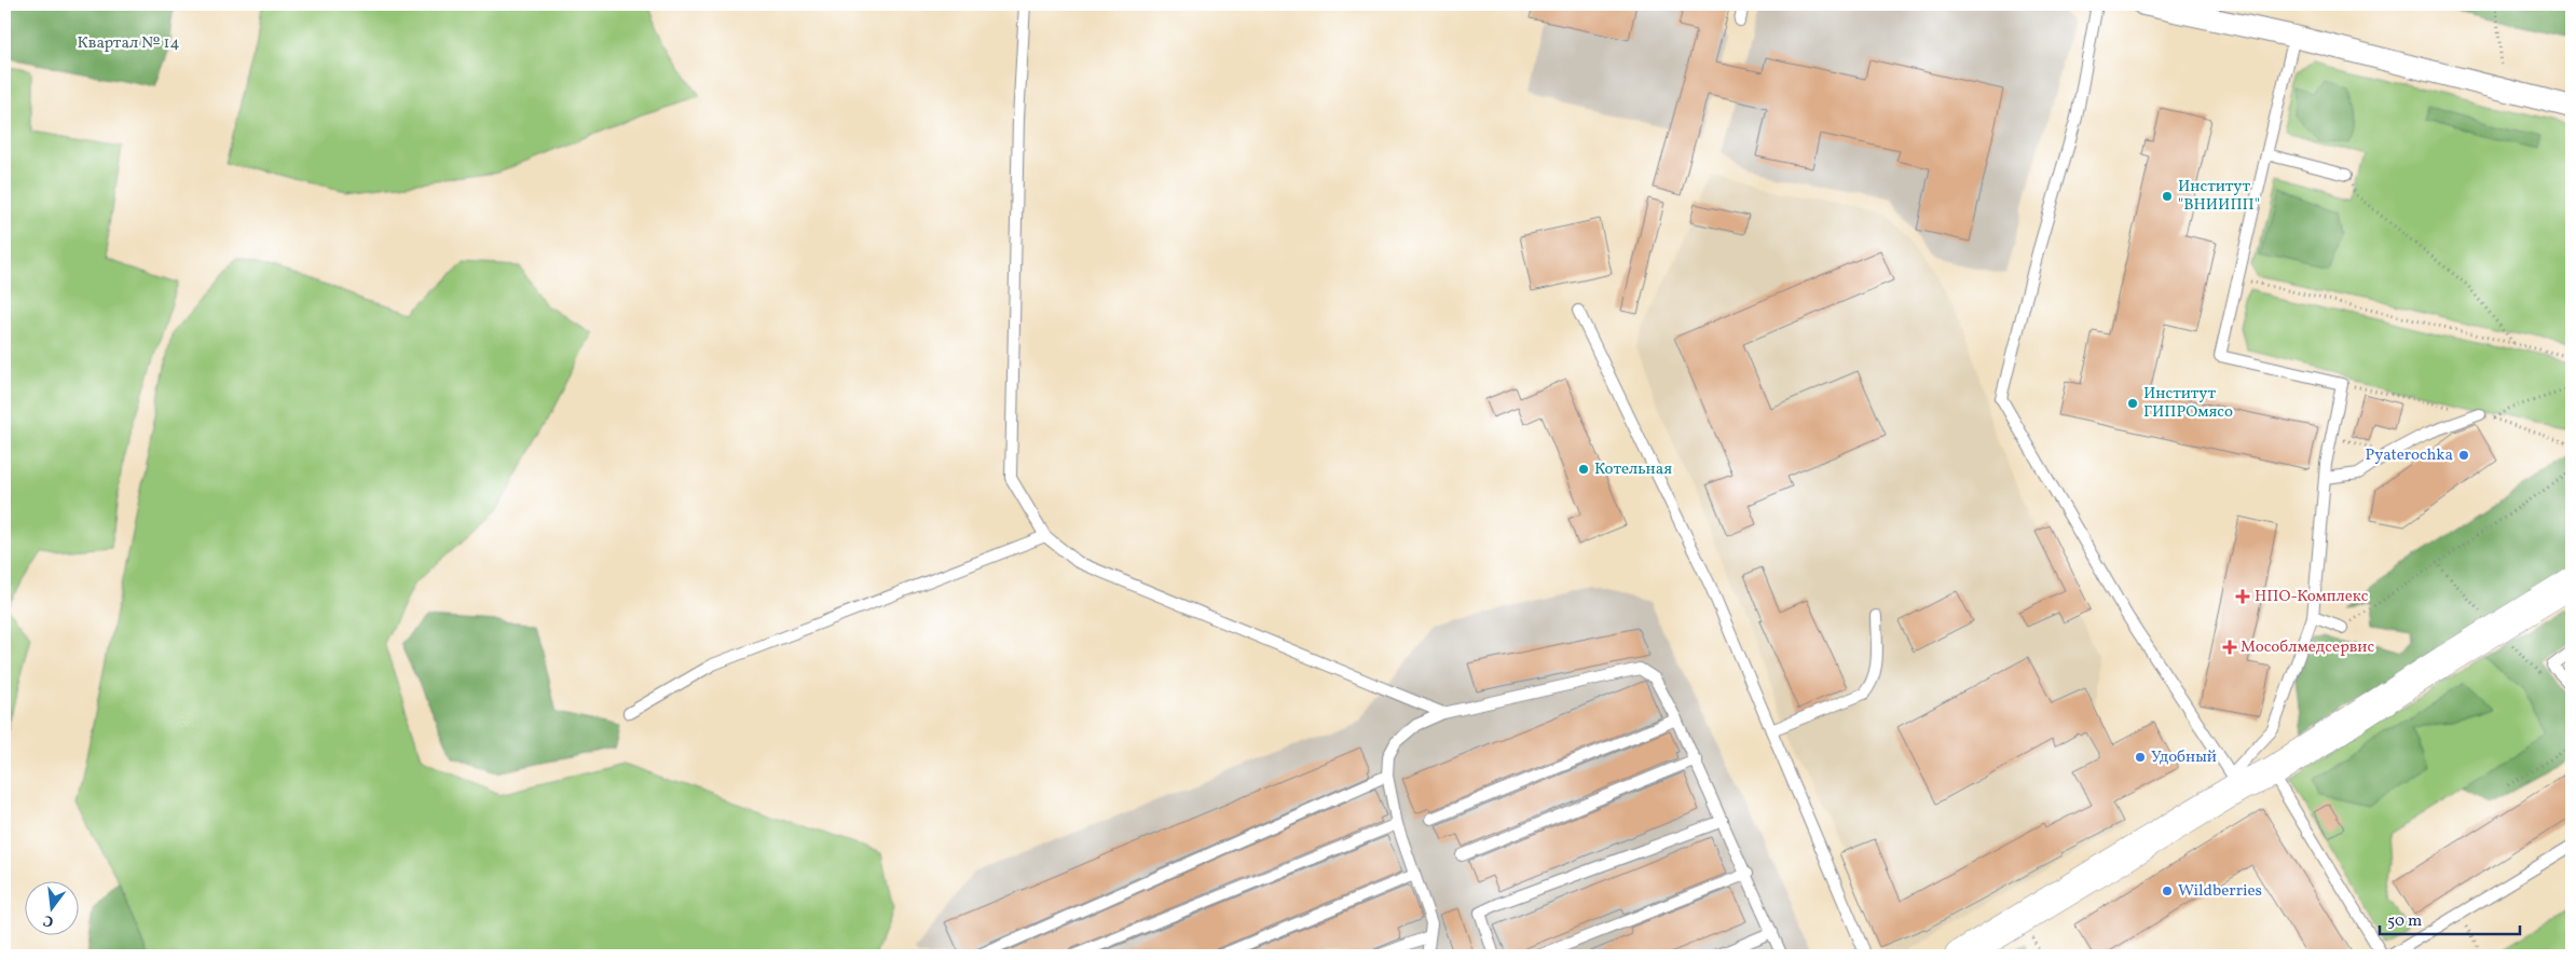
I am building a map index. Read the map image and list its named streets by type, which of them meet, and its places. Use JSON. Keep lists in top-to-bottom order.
{
  "parks": ["Квартал № 14"],
  "places": {
    "other": [
      "Институт \"ВНИИПП\"",
      "Институт ГИПРОмясо",
      "Pyaterochka",
      "Котельная",
      "Удобный",
      "Wildberries"
    ],
    "health": ["НПО-Комплекс", "Мособлмедсервис"]
  },
  "scale_bar": "50 m",
  "north": "bottom"
}
